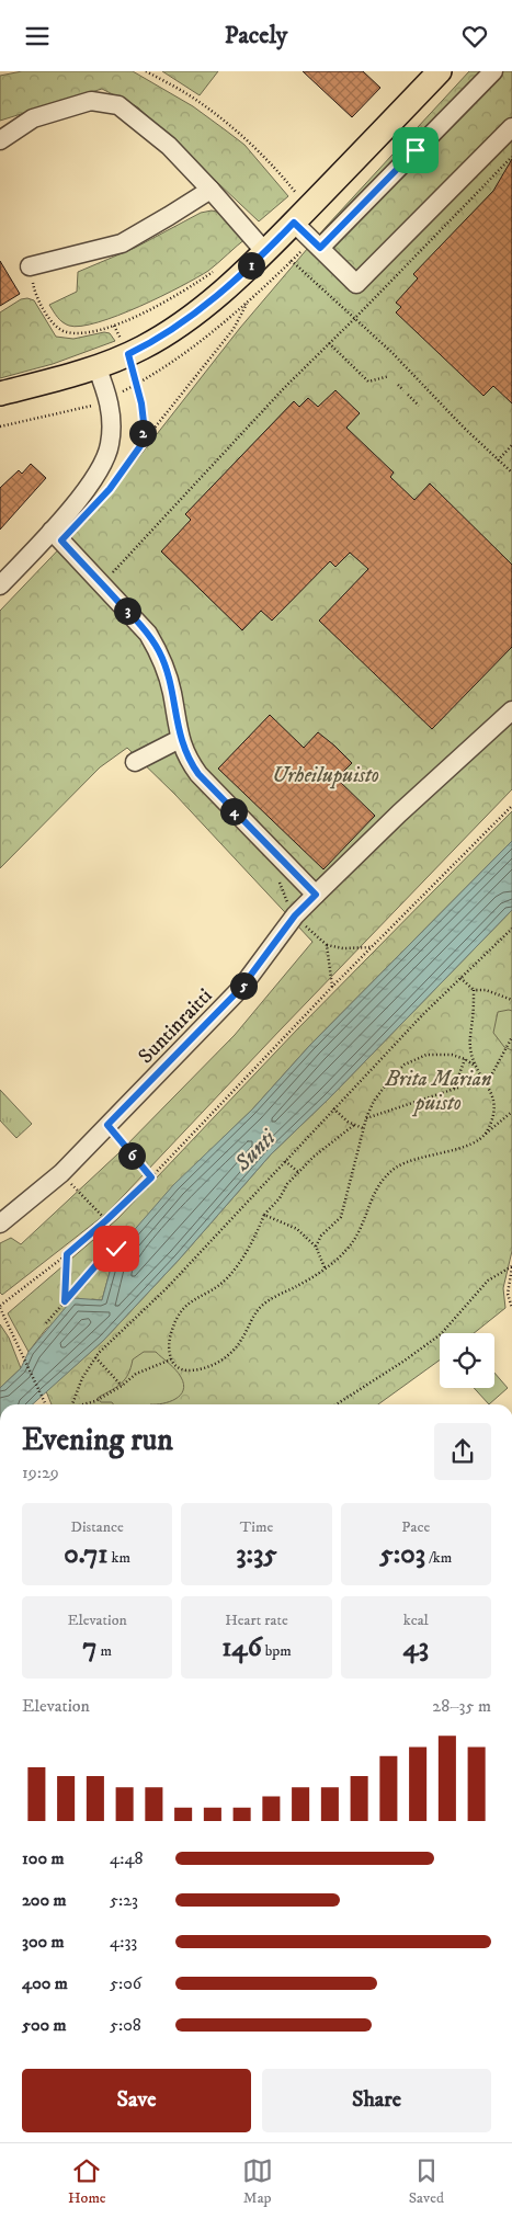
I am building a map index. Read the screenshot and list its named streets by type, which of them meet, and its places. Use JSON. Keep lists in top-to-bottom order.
{
  "streets": {
    "street": ["Suntinraitti"]
  },
  "water": ["Sunti"],
  "parks": ["Urheilupuisto", "Brita Marian puisto"],
  "page": {
    "header": "Pacely",
    "pins": [
      "1",
      "2",
      "3",
      "4",
      "5",
      "6"
    ],
    "heading": ["Evening run", "19:29"],
    "stats": [
      ["Distance", "0.71 km"],
      ["Time", "3:35"],
      ["Pace", "5:03 /km"],
      ["Elevation", "7 m"],
      ["Heart rate", "146 bpm"],
      ["kcal", "43"]
    ],
    "chart": ["Elevation", "28–35 m"],
    "list": [
      {
        "name": "100 m",
        "note": "4:48"
      },
      {
        "name": "200 m",
        "note": "5:23"
      },
      {
        "name": "300 m",
        "note": "4:33"
      },
      {
        "name": "400 m",
        "note": "5:06"
      },
      {
        "name": "500 m",
        "note": "5:08"
      }
    ],
    "buttons": ["Save", "Share"],
    "tabs": ["Home", "Map", "Saved"]
  }
}
